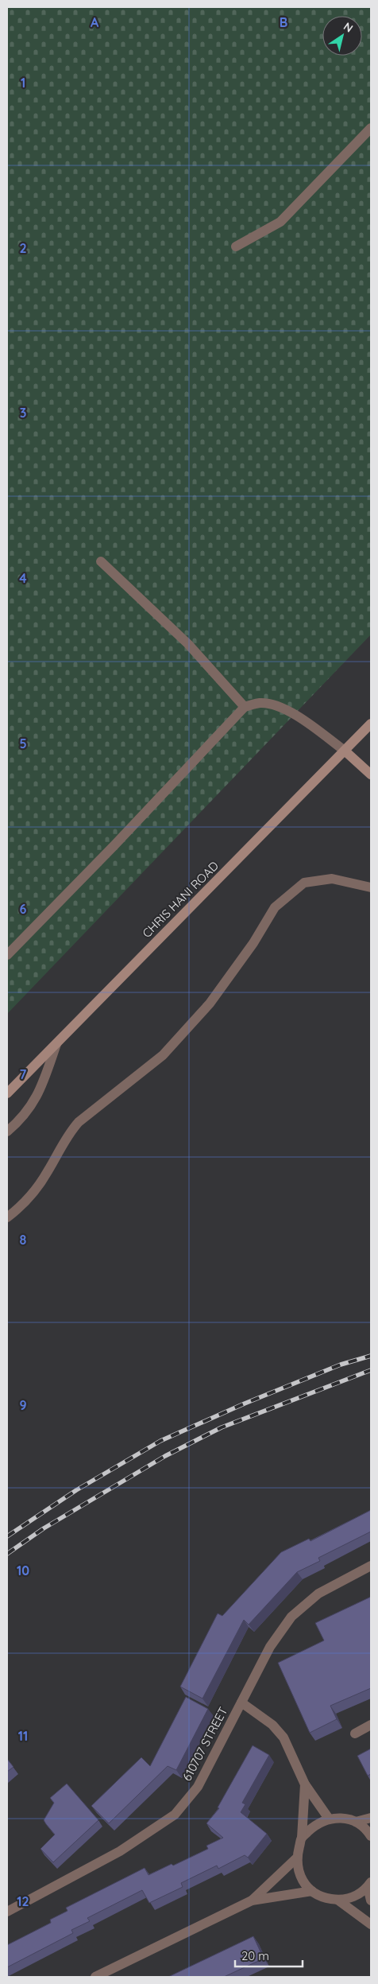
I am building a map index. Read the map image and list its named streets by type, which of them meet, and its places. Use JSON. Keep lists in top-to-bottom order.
{
  "streets": {
    "street": ["CHRIS HANI ROAD", "610707 STREET"]
  },
  "scale_bar": "20 m",
  "north": "top right",
  "grid": {
    "columns": ["A", "B"],
    "rows": [
      "1",
      "2",
      "3",
      "4",
      "5",
      "6",
      "7",
      "8",
      "9",
      "10",
      "11",
      "12"
    ]
  }
}
